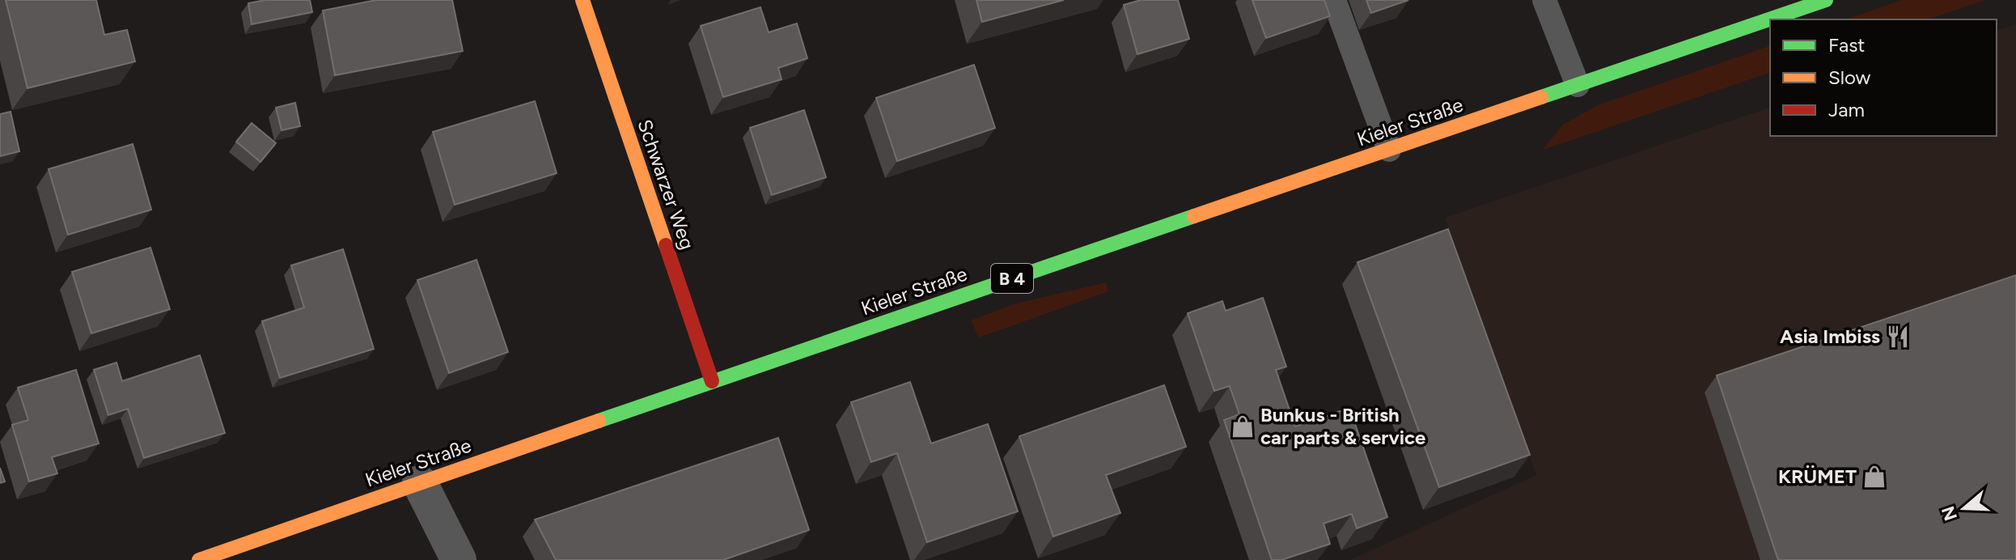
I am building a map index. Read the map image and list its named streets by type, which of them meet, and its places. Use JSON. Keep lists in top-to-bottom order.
{
  "streets": {
    "main road": ["Kieler Straße", "Schwarzer Weg", "B 4"]
  },
  "crossings": [
    ["Kieler Straße", "Schwarzer Weg"]
  ],
  "places": {
    "restaurant": ["Asia Imbiss"],
    "shop": ["Bunkus - British car parts & service", "KRÜMET"]
  },
  "legend": ["Fast", "Slow", "Jam"],
  "north": "left"
}
